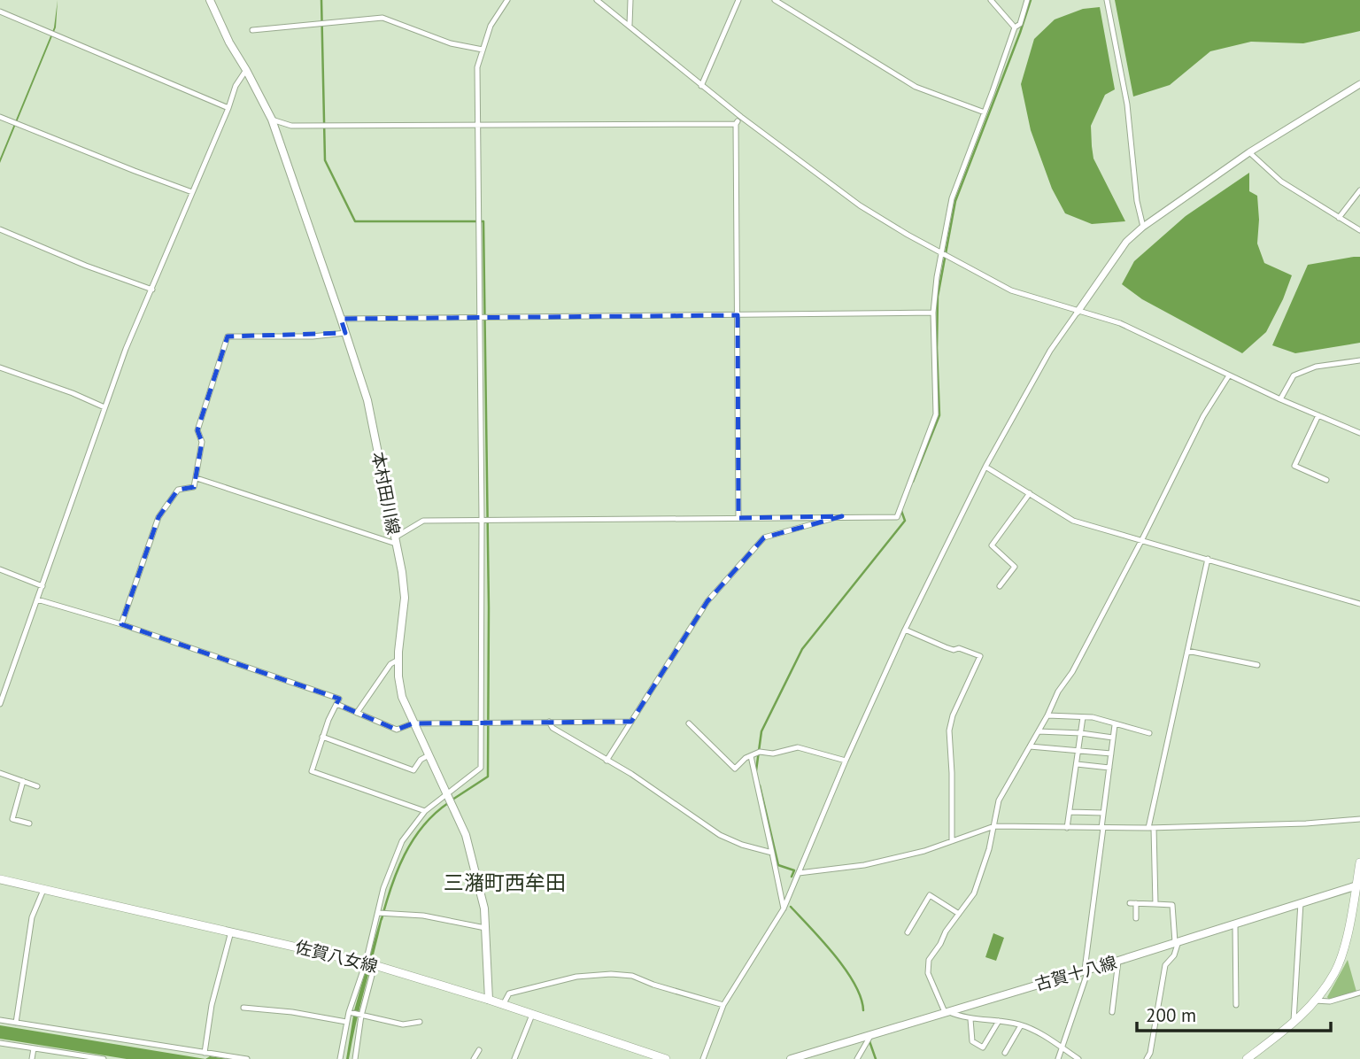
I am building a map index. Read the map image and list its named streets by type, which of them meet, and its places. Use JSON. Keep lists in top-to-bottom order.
{
  "streets": {
    "main road": ["本村田川線", "佐賀八女線", "古賀十八線"]
  },
  "crossings": [
    ["本村田川線", "佐賀八女線"]
  ],
  "districts": ["三潴町西牟田"],
  "scale_bar": "200 m"
}
